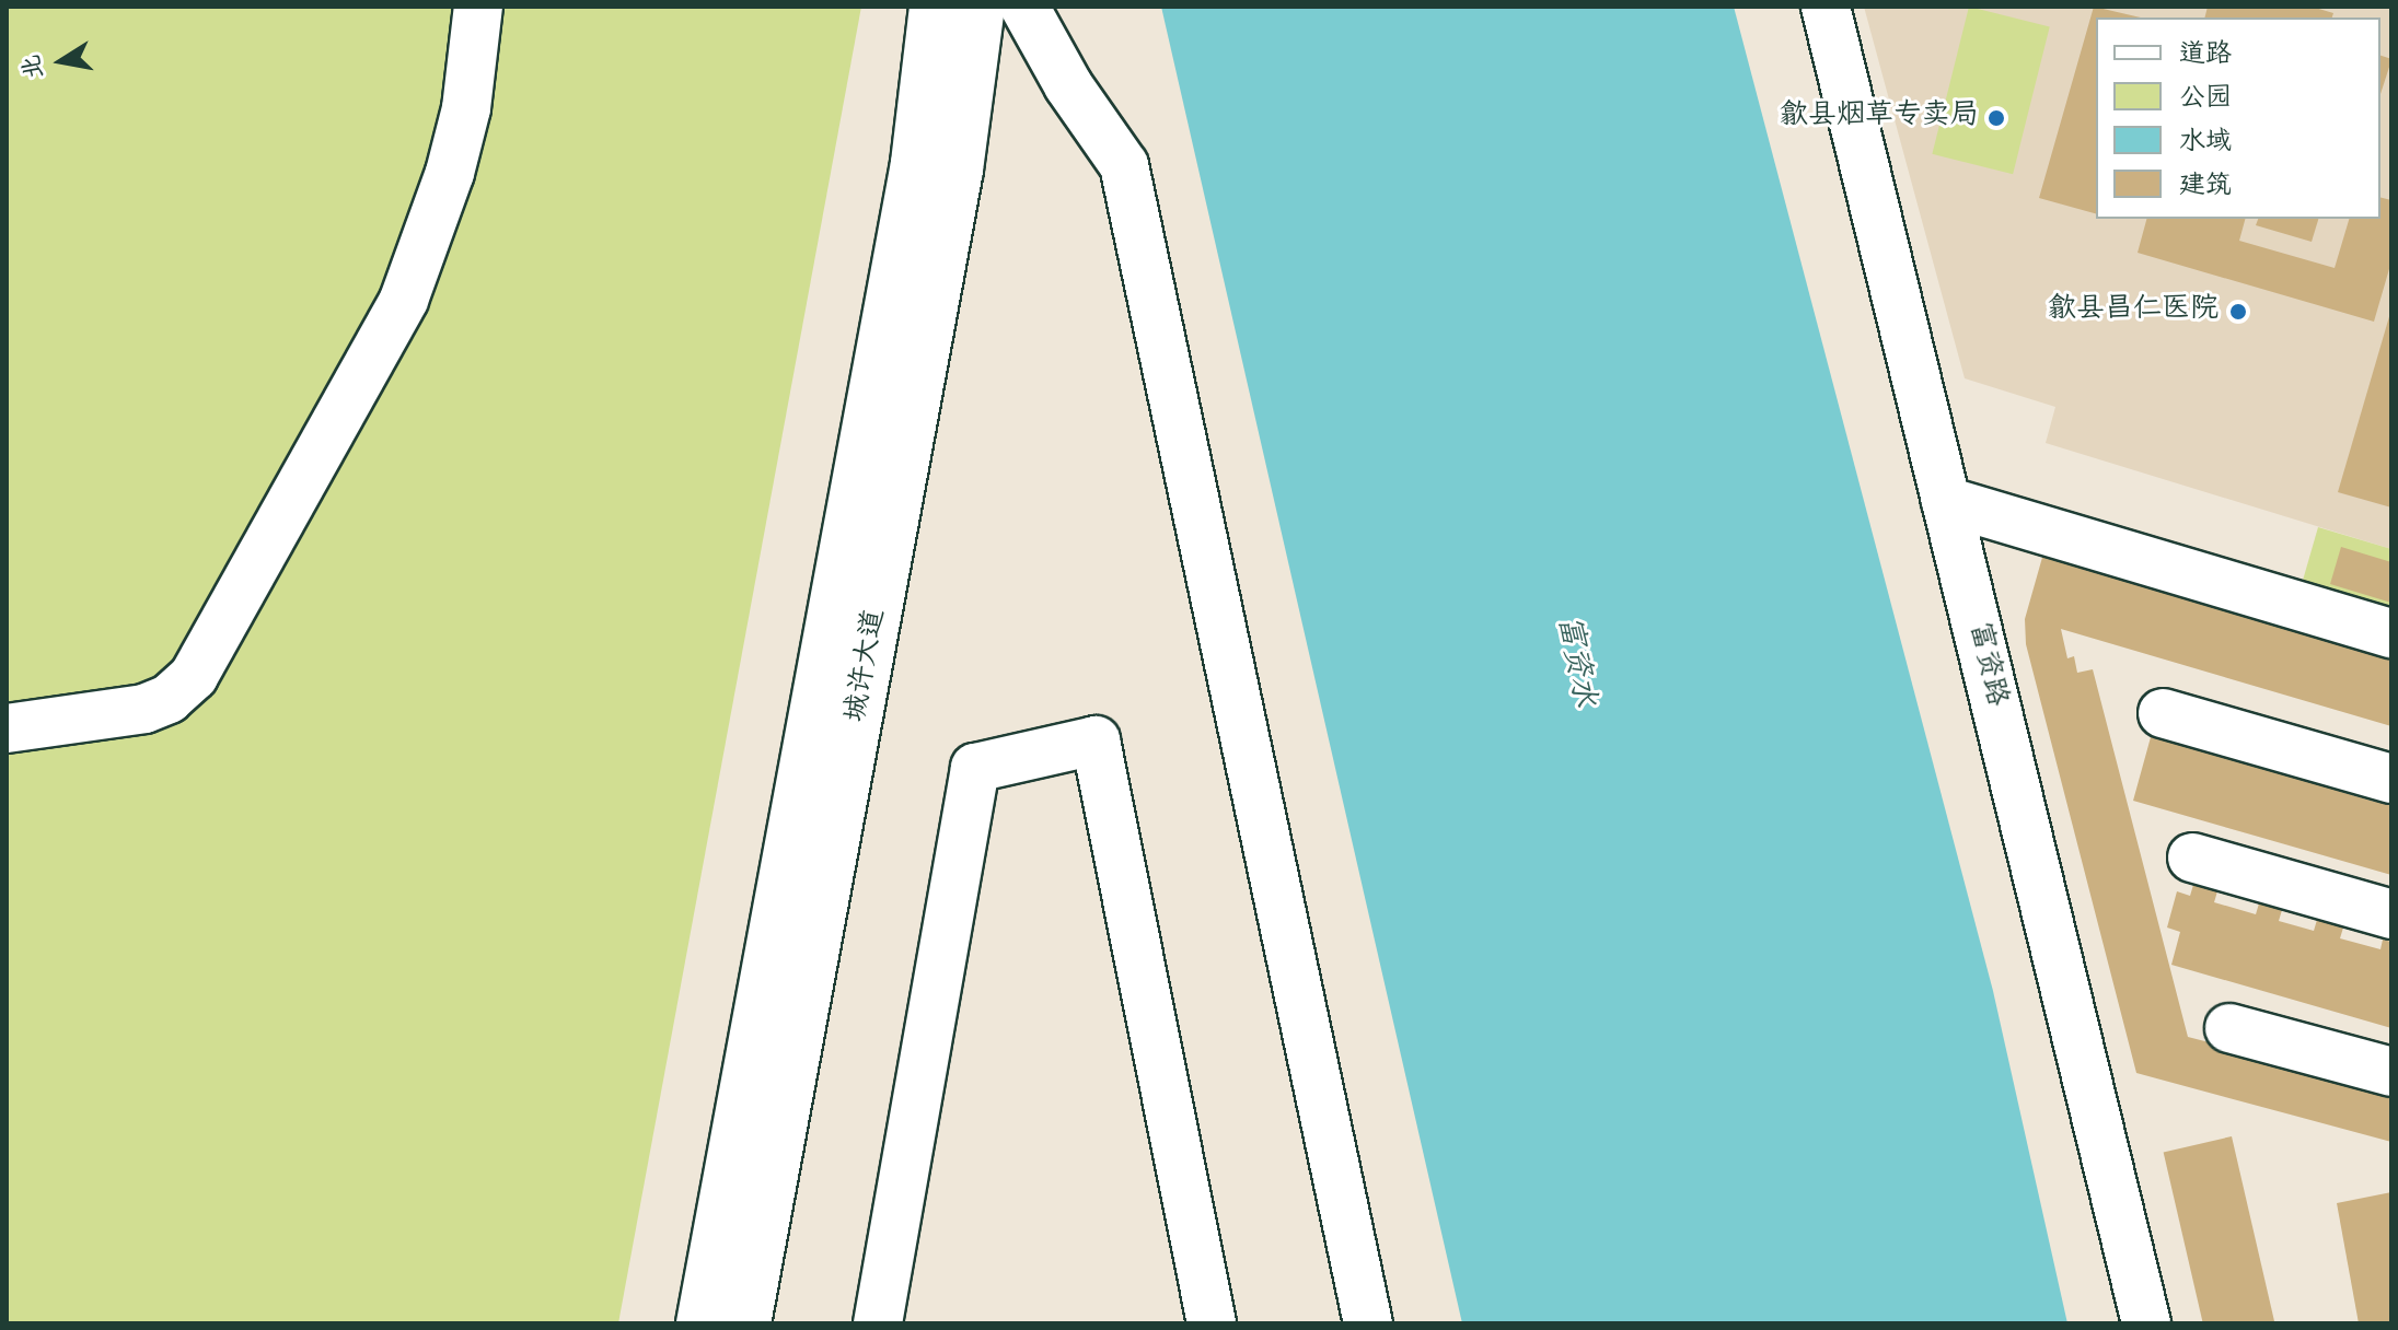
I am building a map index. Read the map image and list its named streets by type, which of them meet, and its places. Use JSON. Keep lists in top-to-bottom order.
{
  "streets": {
    "street": ["富资路", "城许大道"]
  },
  "water": ["富资水"],
  "places": ["歙县烟草专卖局", "歙县昌仁医院"],
  "legend": [
    "道路",
    "公园",
    "水域",
    "建筑"
  ],
  "north": "left"
}
